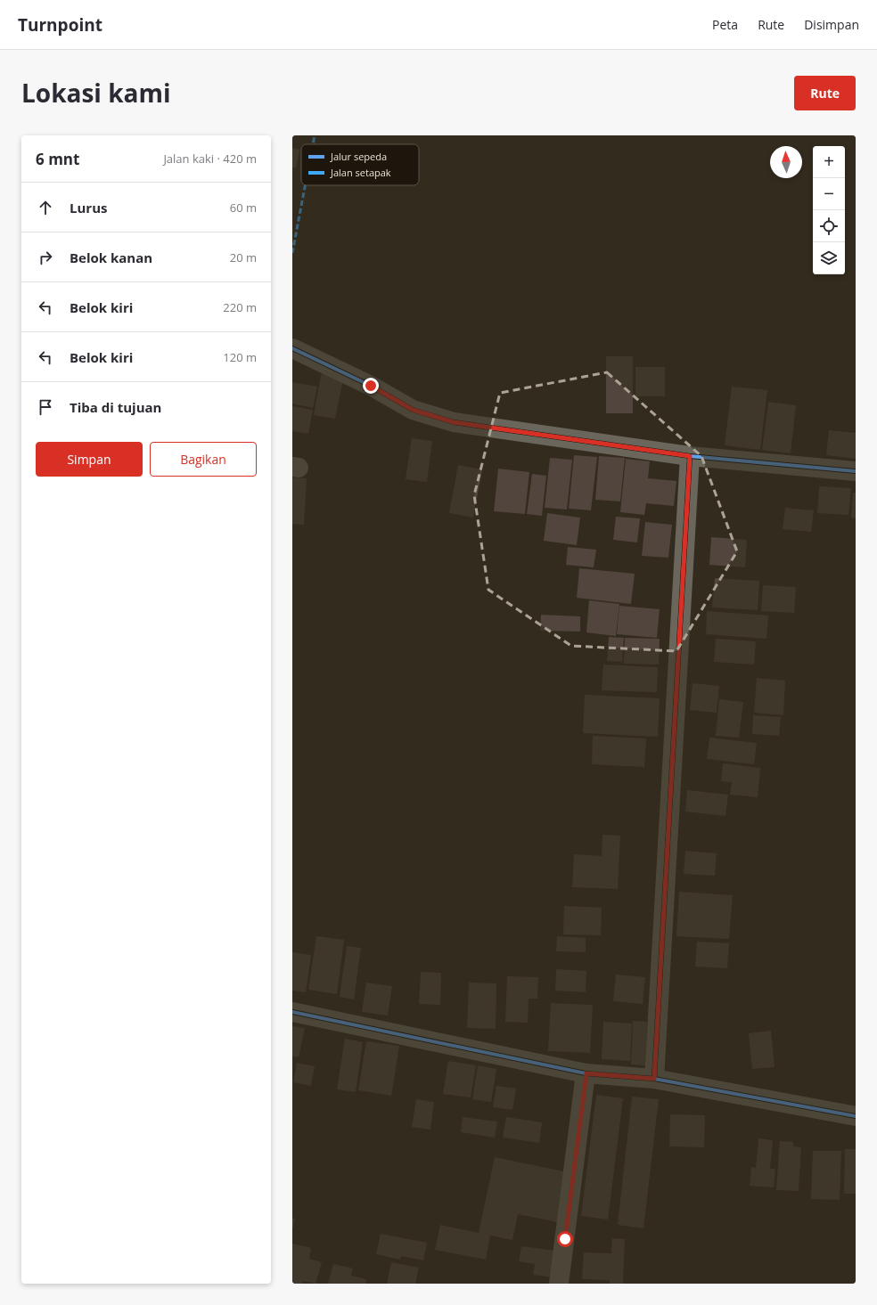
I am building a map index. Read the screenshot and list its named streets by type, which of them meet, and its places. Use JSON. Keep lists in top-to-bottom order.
{
  "legend": ["Jalur sepeda", "Jalan setapak"],
  "north": "top",
  "page": {
    "header": "Turnpoint",
    "nav": ["Peta", "Rute", "Disimpan"],
    "title": "Lokasi kami",
    "buttons": [
      "Rute",
      ["Simpan", "Bagikan"]
    ],
    "heading": ["6 mnt", "Jalan kaki · 420 m"],
    "map_buttons": ["+", "−"],
    "list": [
      ["Lurus", "60 m"],
      ["Belok kanan", "20 m"],
      ["Belok kiri", "220 m"],
      ["Belok kiri", "120 m"],
      "Tiba di tujuan"
    ]
  }
}
